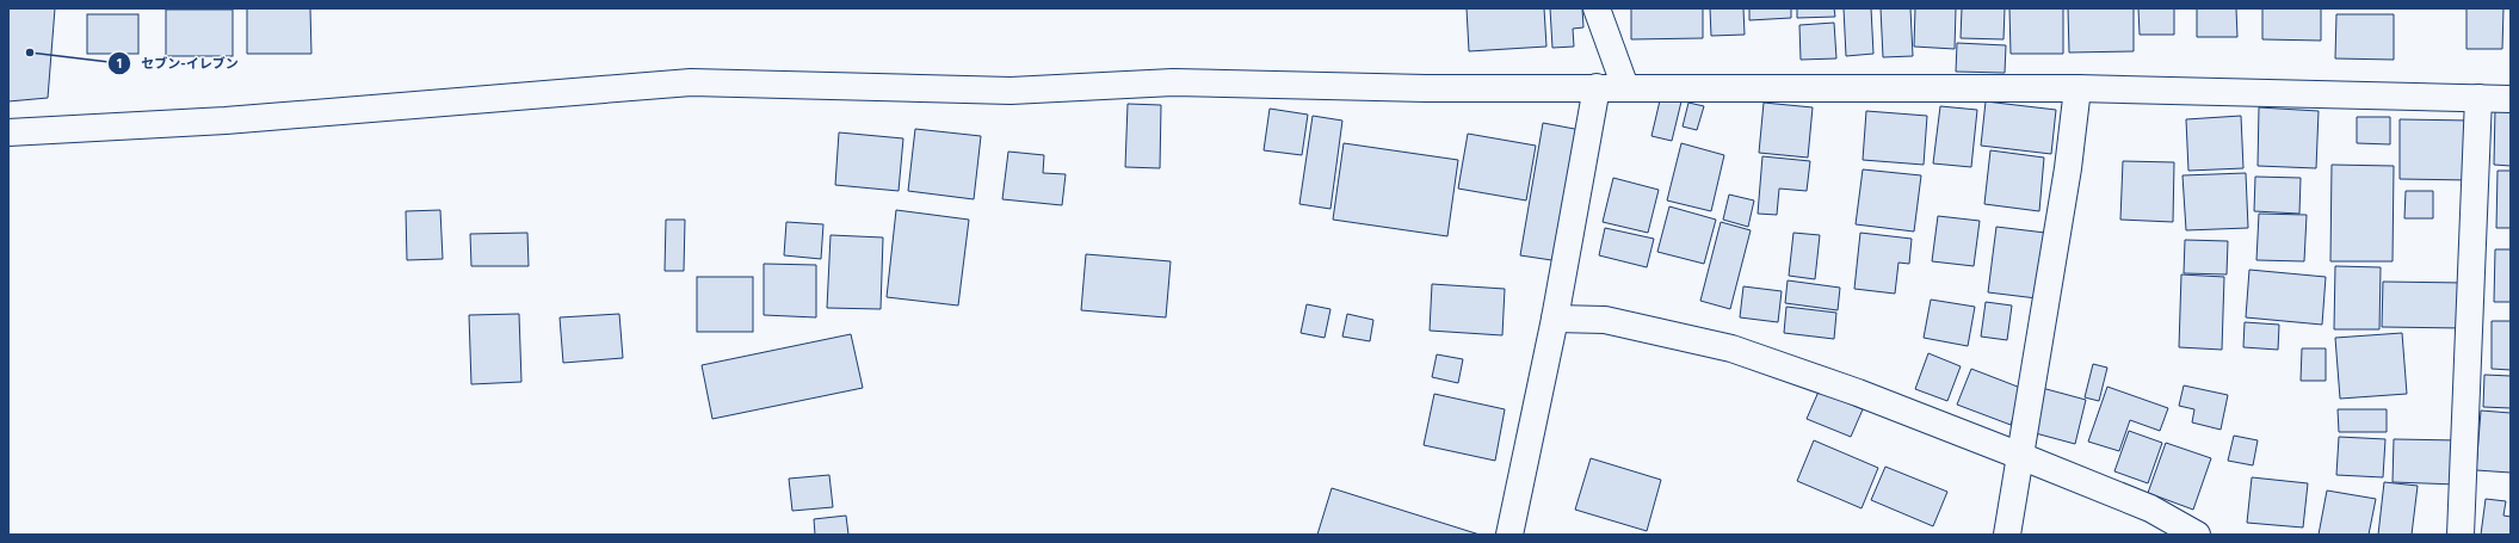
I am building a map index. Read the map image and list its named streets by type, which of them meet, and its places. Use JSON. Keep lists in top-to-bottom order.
{
  "places": ["セブン-イレブン"]
}
